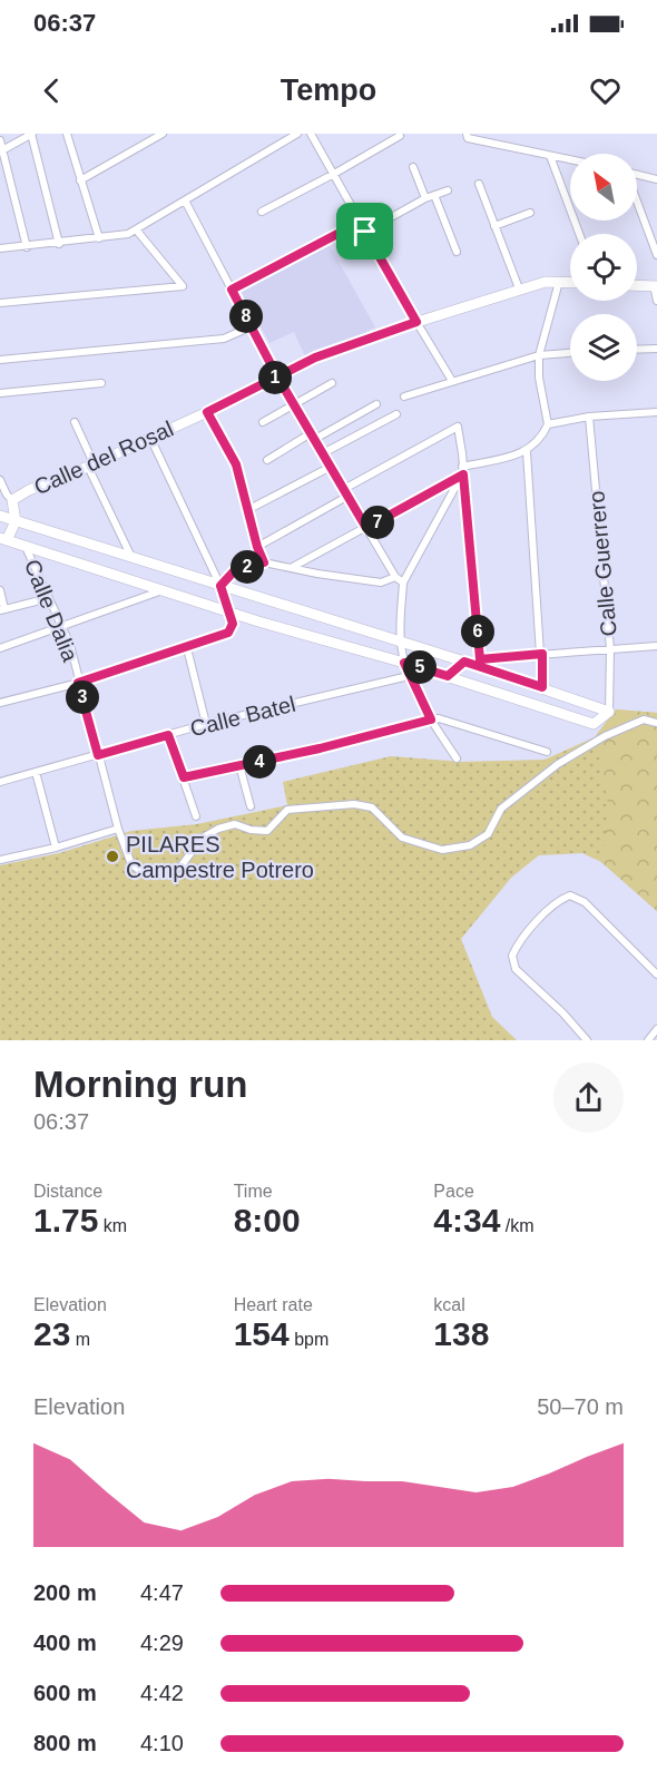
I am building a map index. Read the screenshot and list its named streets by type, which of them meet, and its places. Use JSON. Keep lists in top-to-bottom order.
{
  "streets": {
    "street": [
      "Calle del Rosal",
      "Calle Guerrero",
      "Calle Dalia",
      "Calle Batel"
    ]
  },
  "crossings": [
    ["Calle Dalia", "Calle Batel"]
  ],
  "places": ["PILARES Campestre Potrero"],
  "north": "top left",
  "page": {
    "status": "06:37",
    "header": "Tempo",
    "pins": [
      "8",
      "1",
      "7",
      "2",
      "6",
      "5",
      "3",
      "4"
    ],
    "heading": ["Morning run", "06:37"],
    "stats": [
      ["Distance", "1.75 km"],
      ["Time", "8:00"],
      ["Pace", "4:34 /km"],
      ["Elevation", "23 m"],
      ["Heart rate", "154 bpm"],
      ["kcal", "138"]
    ],
    "chart": ["Elevation", "50–70 m"],
    "list": [
      {
        "name": "200 m",
        "note": "4:47"
      },
      {
        "name": "400 m",
        "note": "4:29"
      },
      {
        "name": "600 m",
        "note": "4:42"
      },
      {
        "name": "800 m",
        "note": "4:10"
      }
    ]
  }
}
